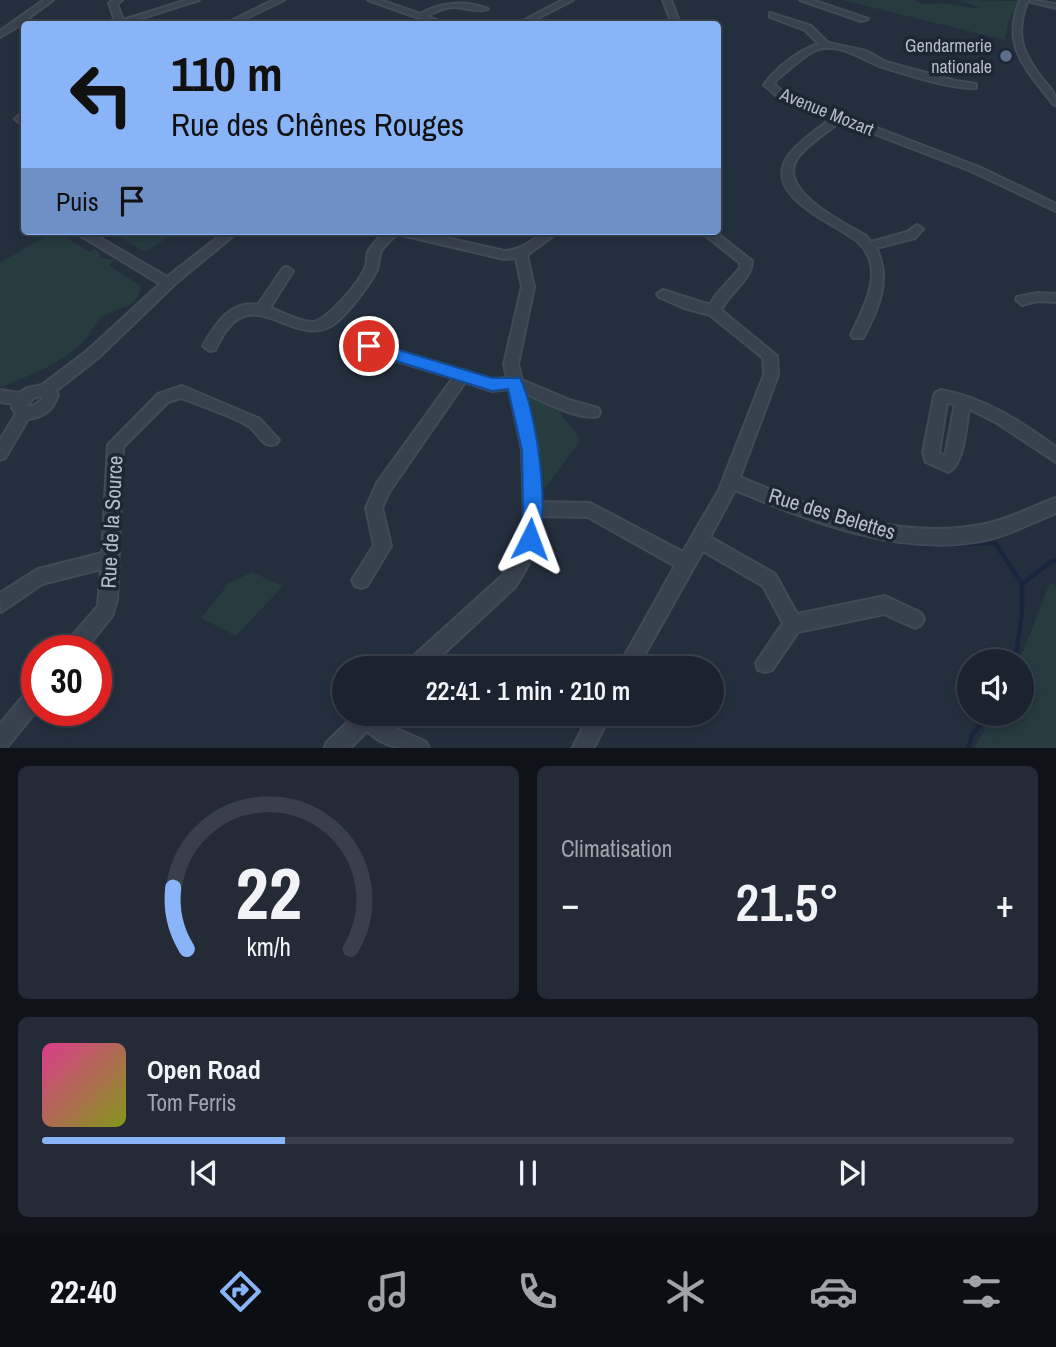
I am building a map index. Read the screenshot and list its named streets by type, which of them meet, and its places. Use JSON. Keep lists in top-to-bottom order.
{
  "streets": {
    "street": ["Avenue Mozart", "Rue des Belettes", "Rue de la Source"]
  },
  "places": ["Gendarmerie nationale"],
  "page": {
    "turn": ["110 m", "Rue des Chênes Rouges"],
    "then": "Puis",
    "limit": "30",
    "trip": "22:41 · 1 min · 210 m",
    "tile": "Climatisation",
    "heat": ["−", "21.5°", "+"],
    "song": ["Open Road", "Tom Ferris"],
    "tabs": "22:40",
    "gauge": ["22", "km/h"]
  }
}
